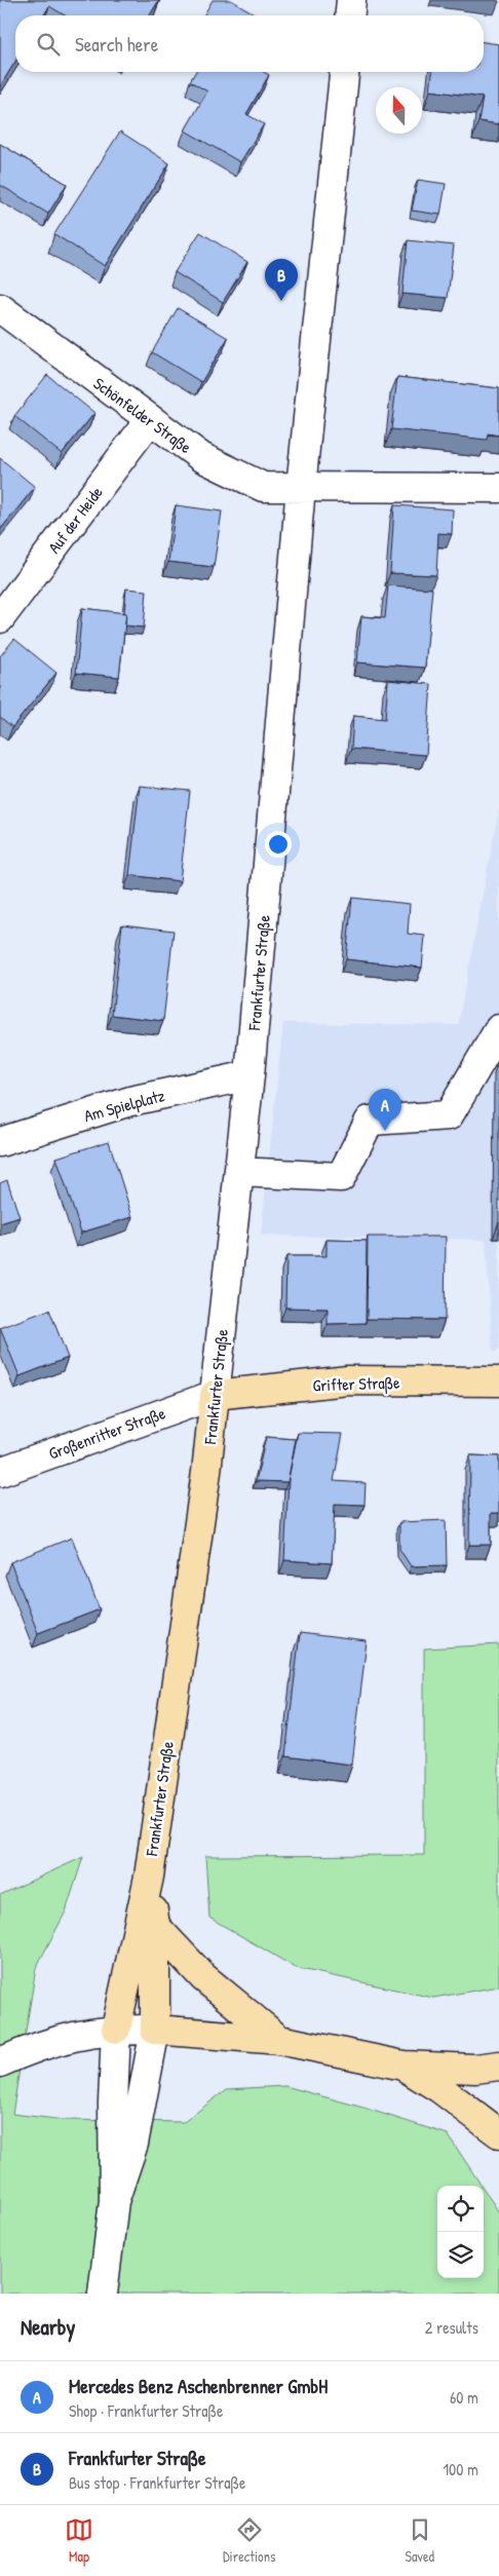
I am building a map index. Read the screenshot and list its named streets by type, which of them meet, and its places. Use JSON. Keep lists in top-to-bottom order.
{
  "streets": {
    "main road": ["Frankfurter Straße", "Grifter Straße"],
    "street": [
      "Schönfelder Straße",
      "Auf der Heide",
      "Am Spielplatz",
      "Großenritter Straße"
    ]
  },
  "crossings": [
    ["Schönfelder Straße", "Auf der Heide"],
    ["Schönfelder Straße", "Frankfurter Straße"],
    ["Frankfurter Straße", "Am Spielplatz"],
    ["Frankfurter Straße", "Grifter Straße"],
    ["Frankfurter Straße", "Großenritter Straße"],
    ["Grifter Straße", "Großenritter Straße"]
  ],
  "north": "top",
  "page": {
    "search": "Search here",
    "pins": ["B", "A"],
    "heading": ["Nearby", "2 results"],
    "list": [
      {
        "mark": "A",
        "name": "Mercedes Benz Aschenbrenner GmbH",
        "note": "Shop · Frankfurter Straße",
        "value": "60 m"
      },
      {
        "mark": "B",
        "name": "Frankfurter Straße",
        "note": "Bus stop · Frankfurter Straße",
        "value": "100 m"
      }
    ],
    "nav": ["Map", "Directions", "Saved"]
  }
}
